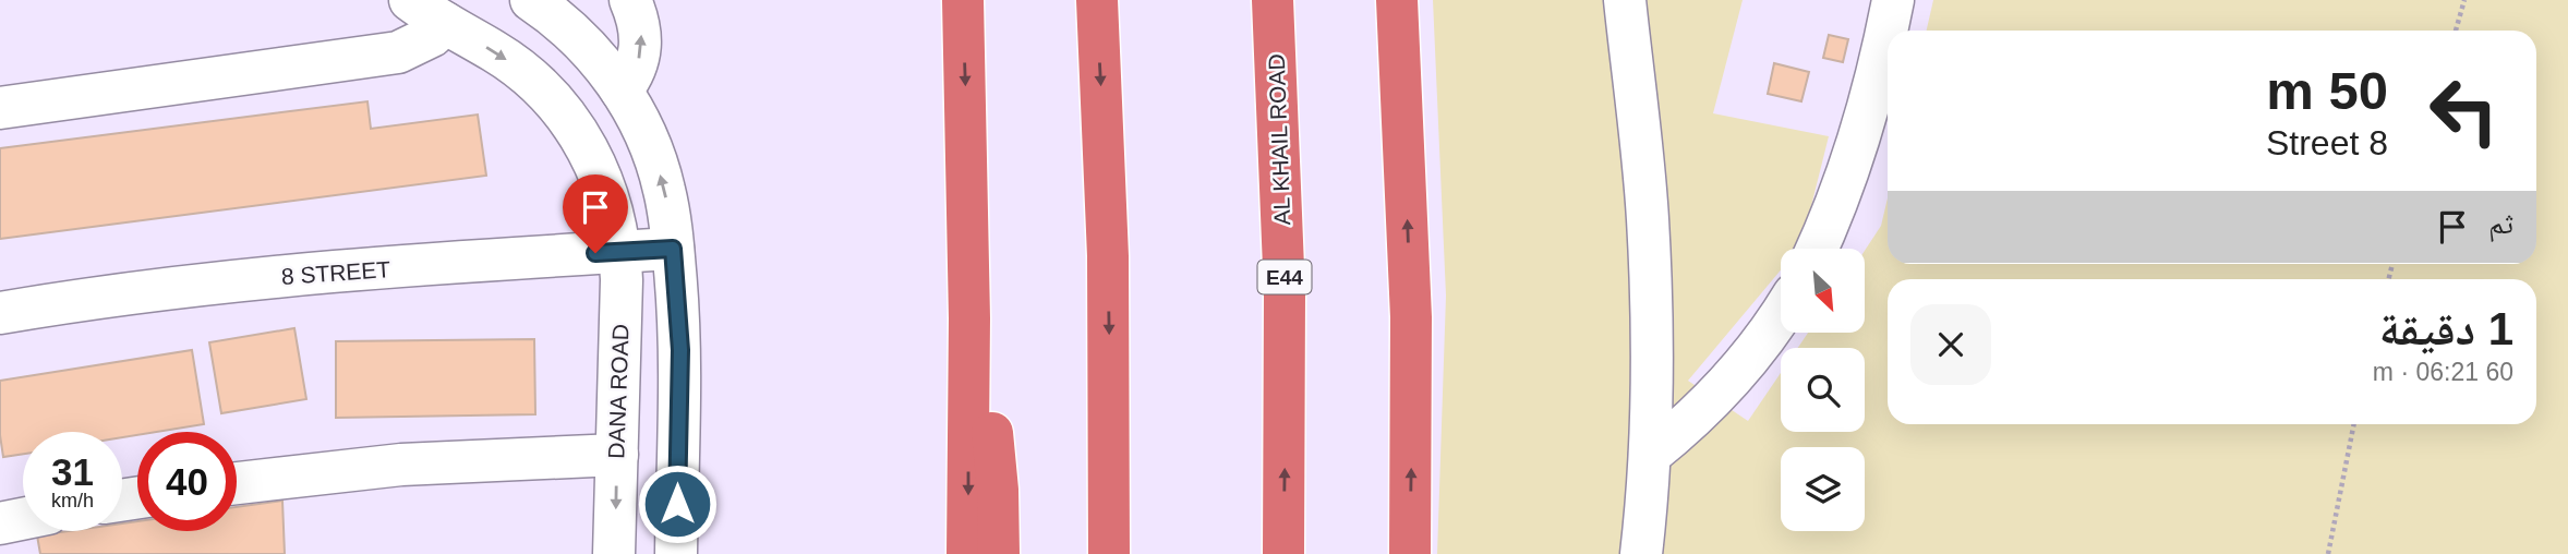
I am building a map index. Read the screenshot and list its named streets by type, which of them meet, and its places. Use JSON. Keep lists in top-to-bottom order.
{
  "streets": {
    "highway": ["AL KHAIL ROAD", "E44"],
    "street": ["8 STREET", "DANA ROAD"]
  },
  "crossings": [
    ["8 STREET", "DANA ROAD"]
  ],
  "north": "bottom right",
  "page": {
    "turn": ["50 m", "8 Street"],
    "then": "ثم",
    "heading": ["1 دقيقة", "60 m · 06:21"],
    "speed": "31 km/h",
    "limit": "40"
  }
}
